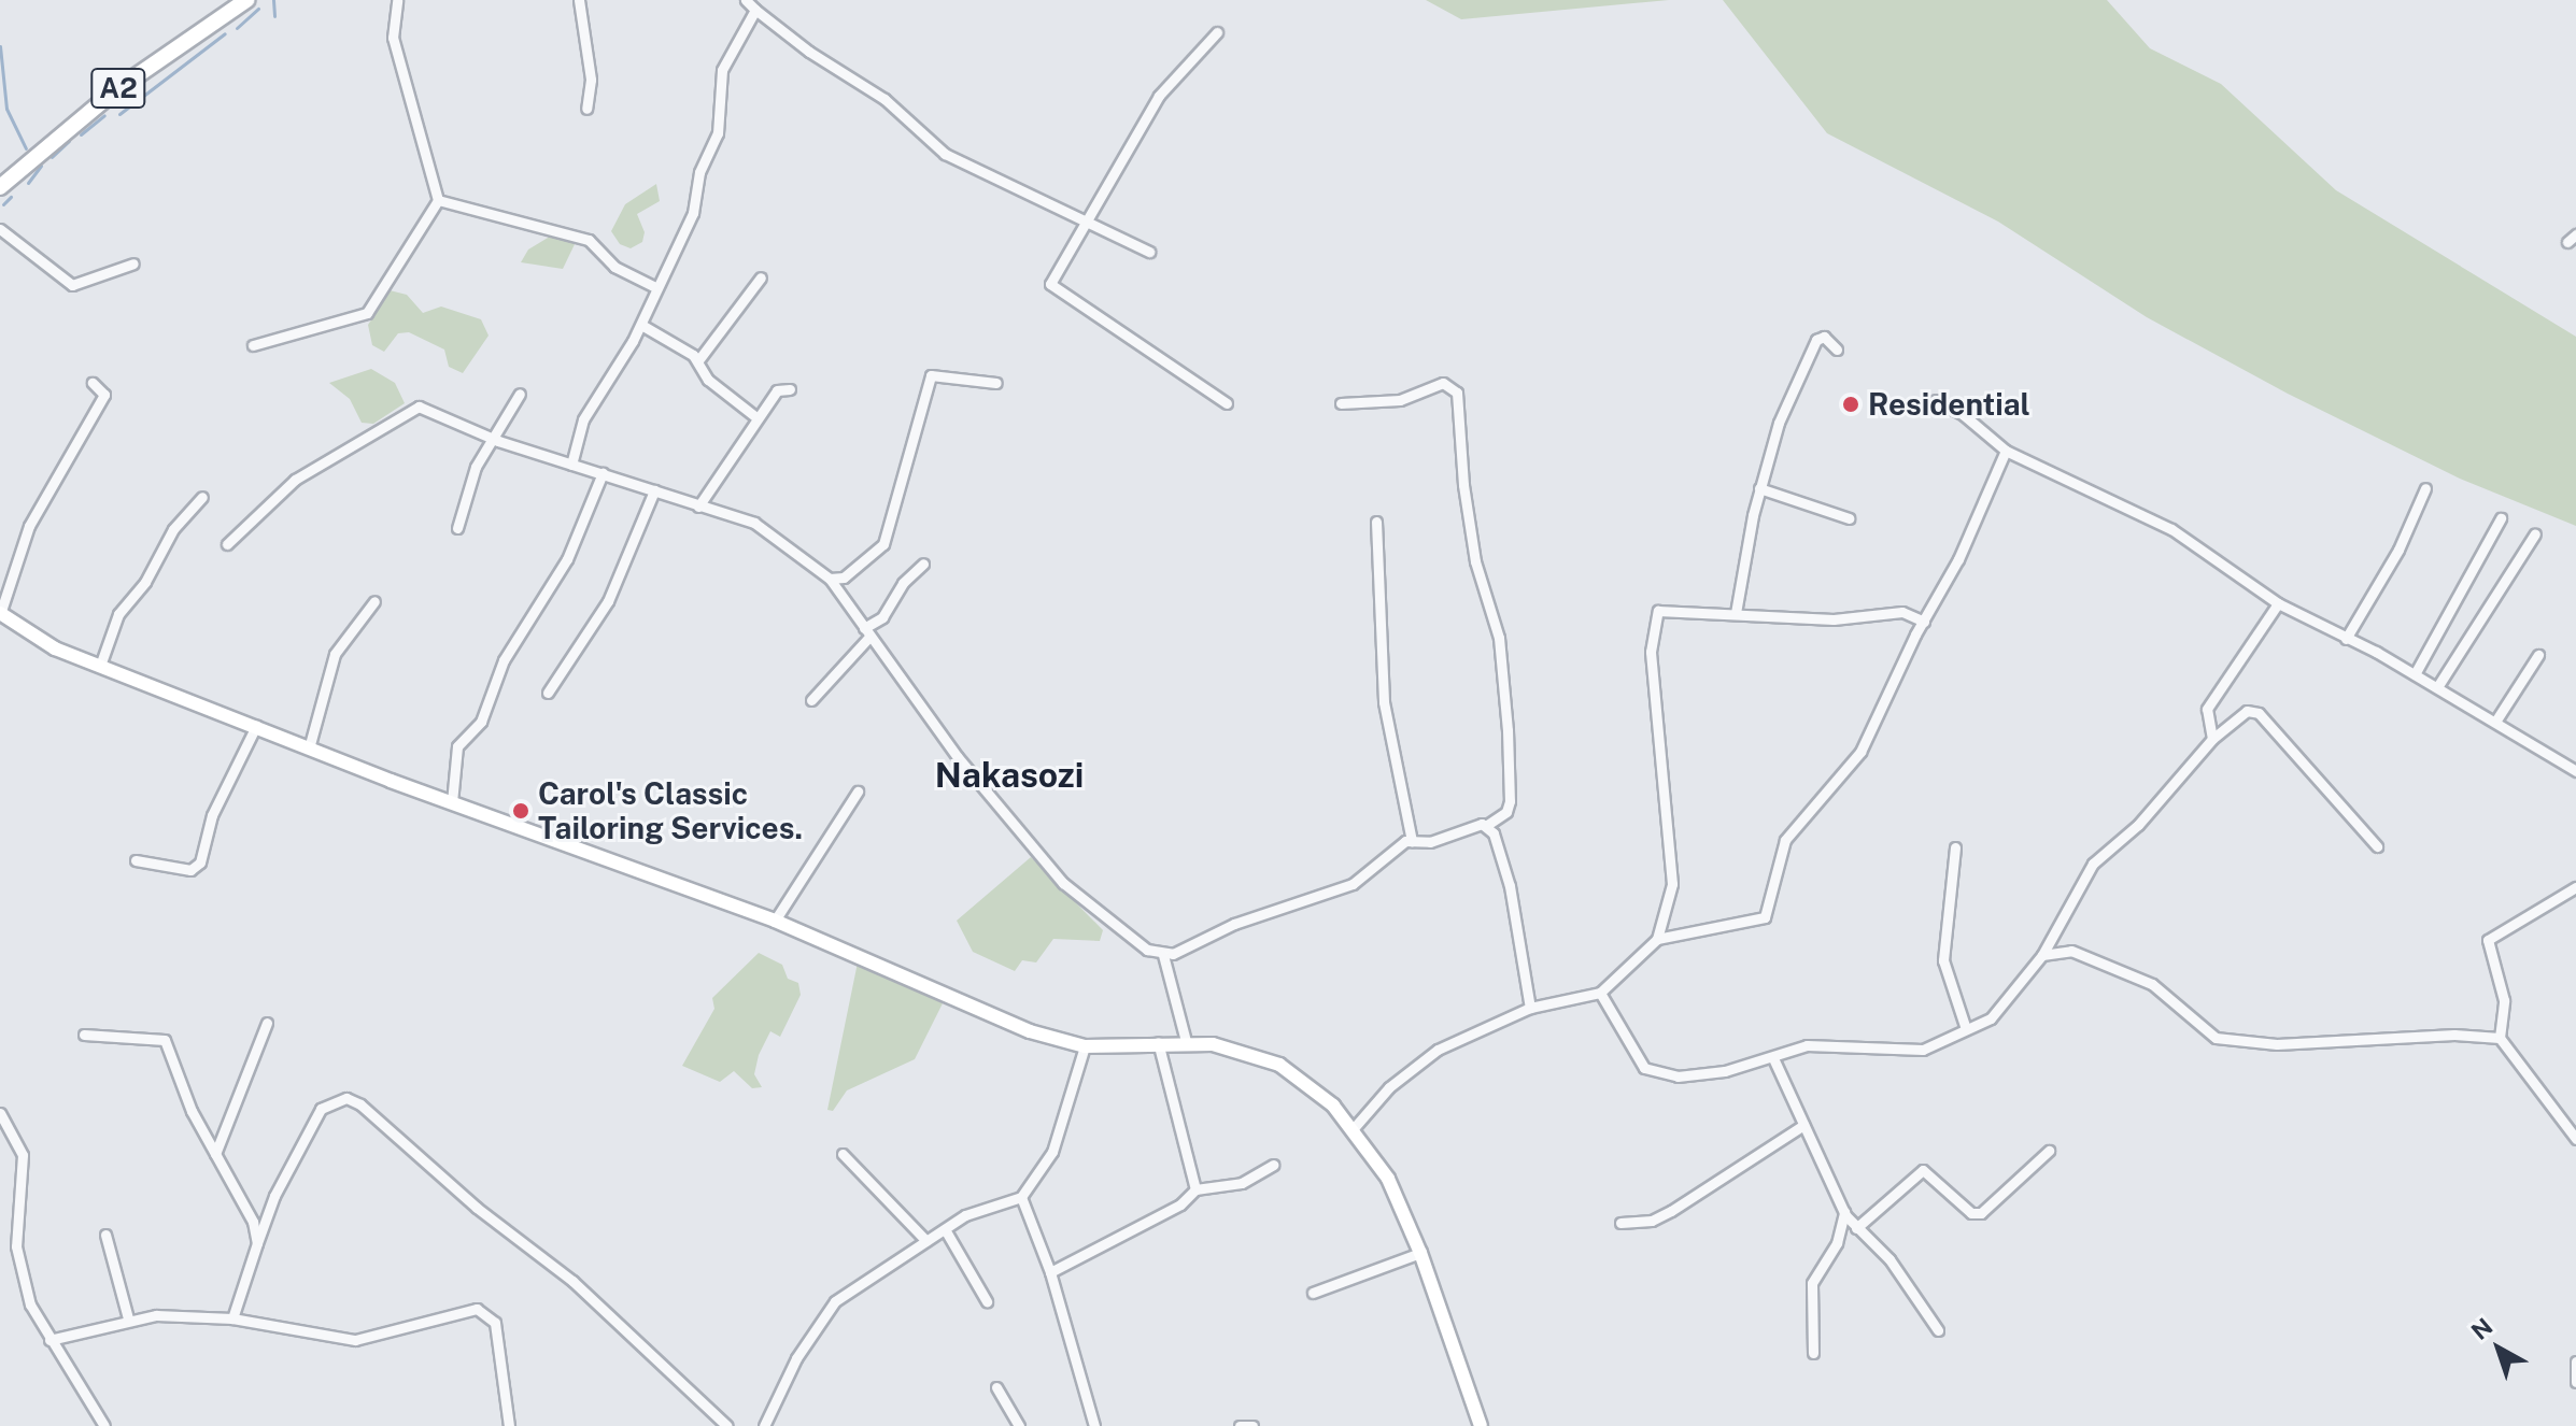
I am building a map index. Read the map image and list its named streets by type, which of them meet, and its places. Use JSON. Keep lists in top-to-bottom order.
{
  "streets": {
    "main road": ["A2"]
  },
  "districts": ["Nakasozi"],
  "places": ["Residential", "Carol's Classic Tailoring Services."],
  "north": "top left"
}
